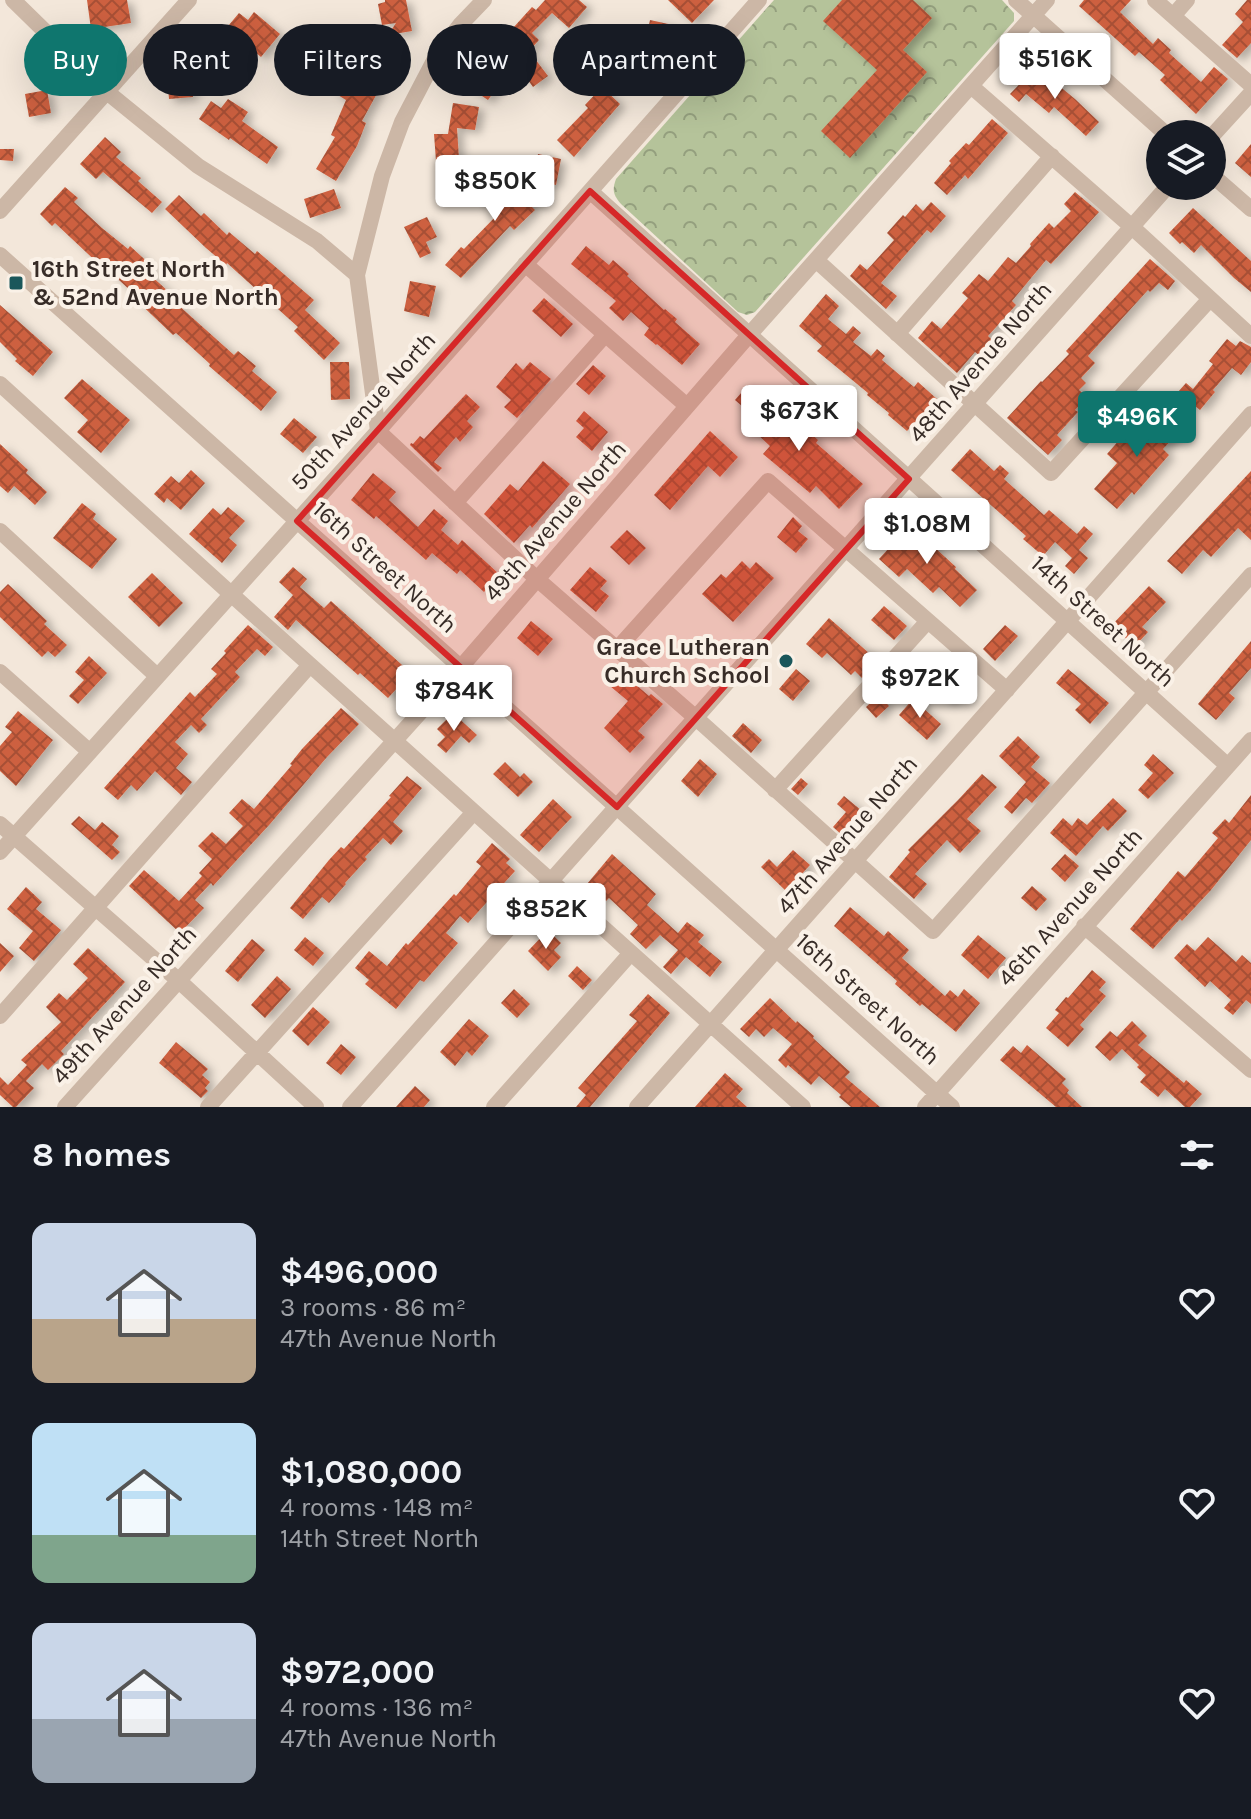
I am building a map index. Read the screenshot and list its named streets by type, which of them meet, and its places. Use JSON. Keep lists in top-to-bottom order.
{
  "streets": {
    "street": [
      "48th Avenue North",
      "50th Avenue North",
      "49th Avenue North",
      "16th Street North",
      "14th Street North",
      "47th Avenue North",
      "46th Avenue North"
    ]
  },
  "crossings": [
    ["48th Avenue North", "16th Street North"],
    ["48th Avenue North", "14th Street North"],
    ["50th Avenue North", "16th Street North"],
    ["50th Avenue North", "14th Street North"],
    ["49th Avenue North", "16th Street North"],
    ["49th Avenue North", "14th Street North"],
    ["16th Street North", "47th Avenue North"],
    ["16th Street North", "46th Avenue North"],
    ["14th Street North", "47th Avenue North"],
    ["14th Street North", "46th Avenue North"]
  ],
  "places": {
    "transit": ["16th Street North & 52nd Avenue North"],
    "other": ["Grace Lutheran Church School"]
  },
  "page": {
    "chip": [
      "Buy",
      "Rent",
      "Filters",
      "New",
      "Apartment"
    ],
    "price": [
      "$516K",
      "$850K",
      "$673K",
      "$496K",
      "$1.08M",
      "$972K",
      "$784K",
      "$852K"
    ],
    "heading": "8 homes",
    "list": [
      {
        "name": "$496,000",
        "note": "3 rooms · 86 m² · 47th Avenue North"
      },
      {
        "name": "$1,080,000",
        "note": "4 rooms · 148 m² · 14th Street North"
      },
      {
        "name": "$972,000",
        "note": "4 rooms · 136 m² · 47th Avenue North"
      }
    ]
  }
}
